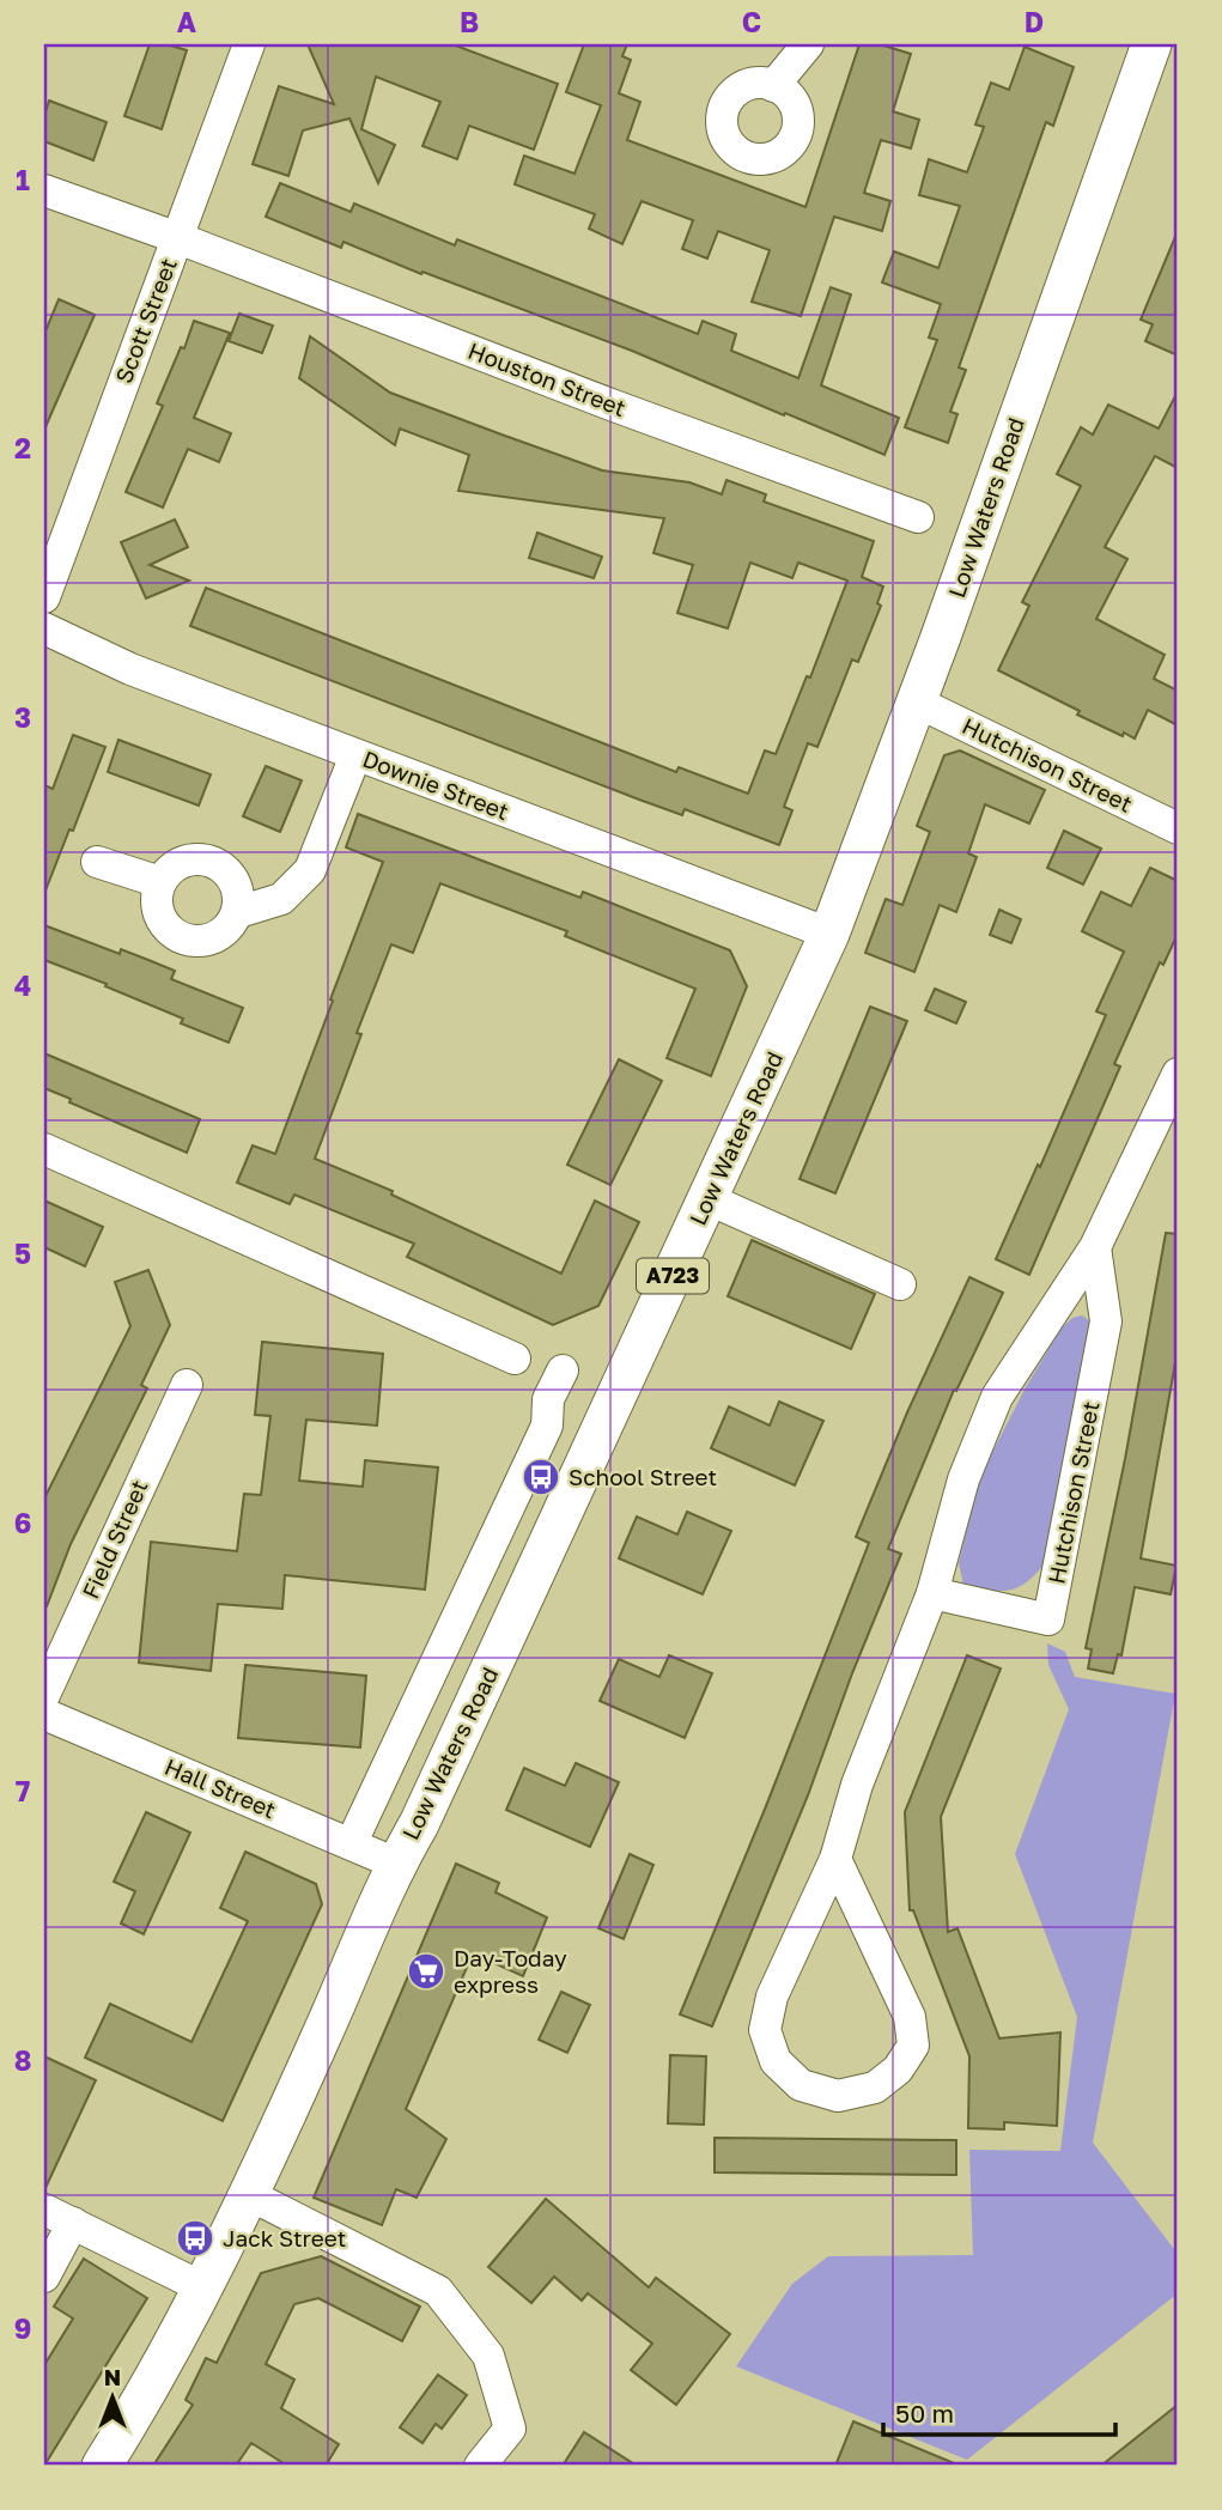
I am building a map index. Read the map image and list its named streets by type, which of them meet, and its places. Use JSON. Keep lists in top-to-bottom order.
{
  "streets": {
    "main road": ["Low Waters Road", "A723"],
    "street": [
      "Scott Street",
      "Houston Street",
      "Hutchison Street",
      "Downie Street",
      "Field Street",
      "Hall Street"
    ]
  },
  "crossings": [
    ["Scott Street", "Houston Street"],
    ["Low Waters Road", "Hutchison Street"],
    ["Low Waters Road", "Downie Street"],
    ["Low Waters Road", "Hall Street"]
  ],
  "places": {
    "bus stop": ["School Street", "Jack Street"],
    "supermarket": ["Day-Today express"]
  },
  "scale_bar": "50 m",
  "north": "top",
  "grid": {
    "columns": [
      "A",
      "B",
      "C",
      "D"
    ],
    "rows": [
      "1",
      "2",
      "3",
      "4",
      "5",
      "6",
      "7",
      "8",
      "9"
    ]
  }
}
